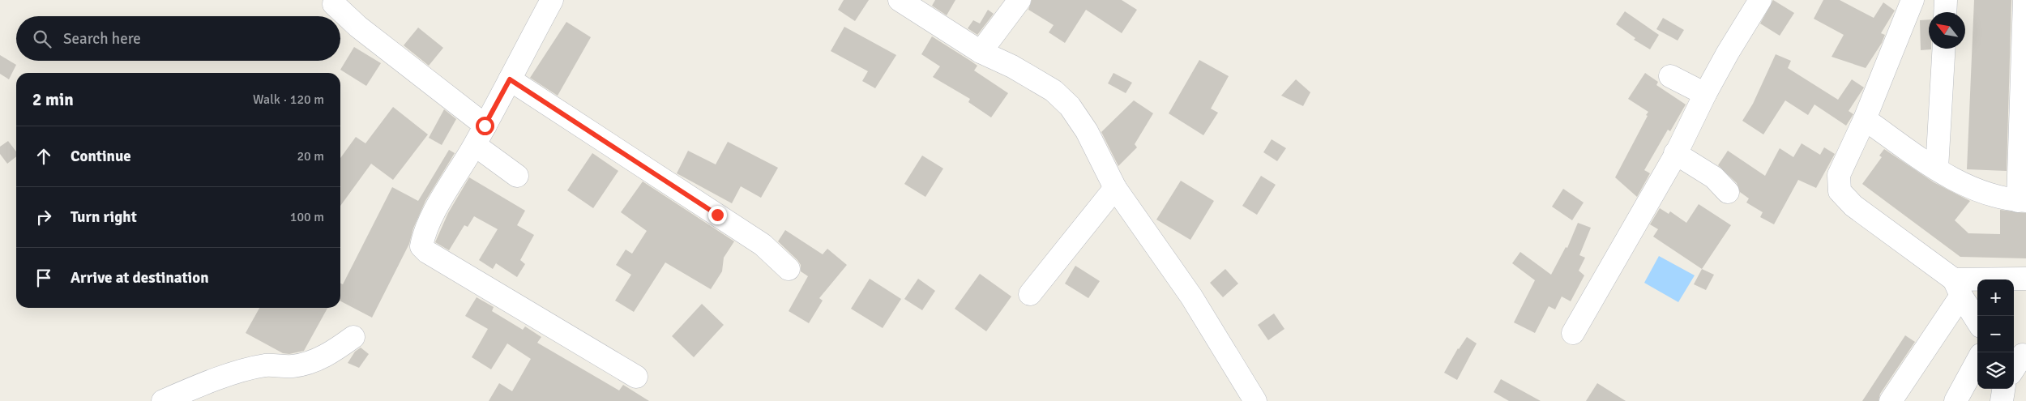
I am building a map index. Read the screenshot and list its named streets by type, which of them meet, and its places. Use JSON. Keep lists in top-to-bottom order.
{
  "north": "top left",
  "page": {
    "search": "Search here",
    "heading": ["2 min", "Walk · 120 m"],
    "list": [
      ["Continue", "20 m"],
      ["Turn right", "100 m"],
      "Arrive at destination"
    ],
    "map_buttons": ["+", "−"]
  }
}
